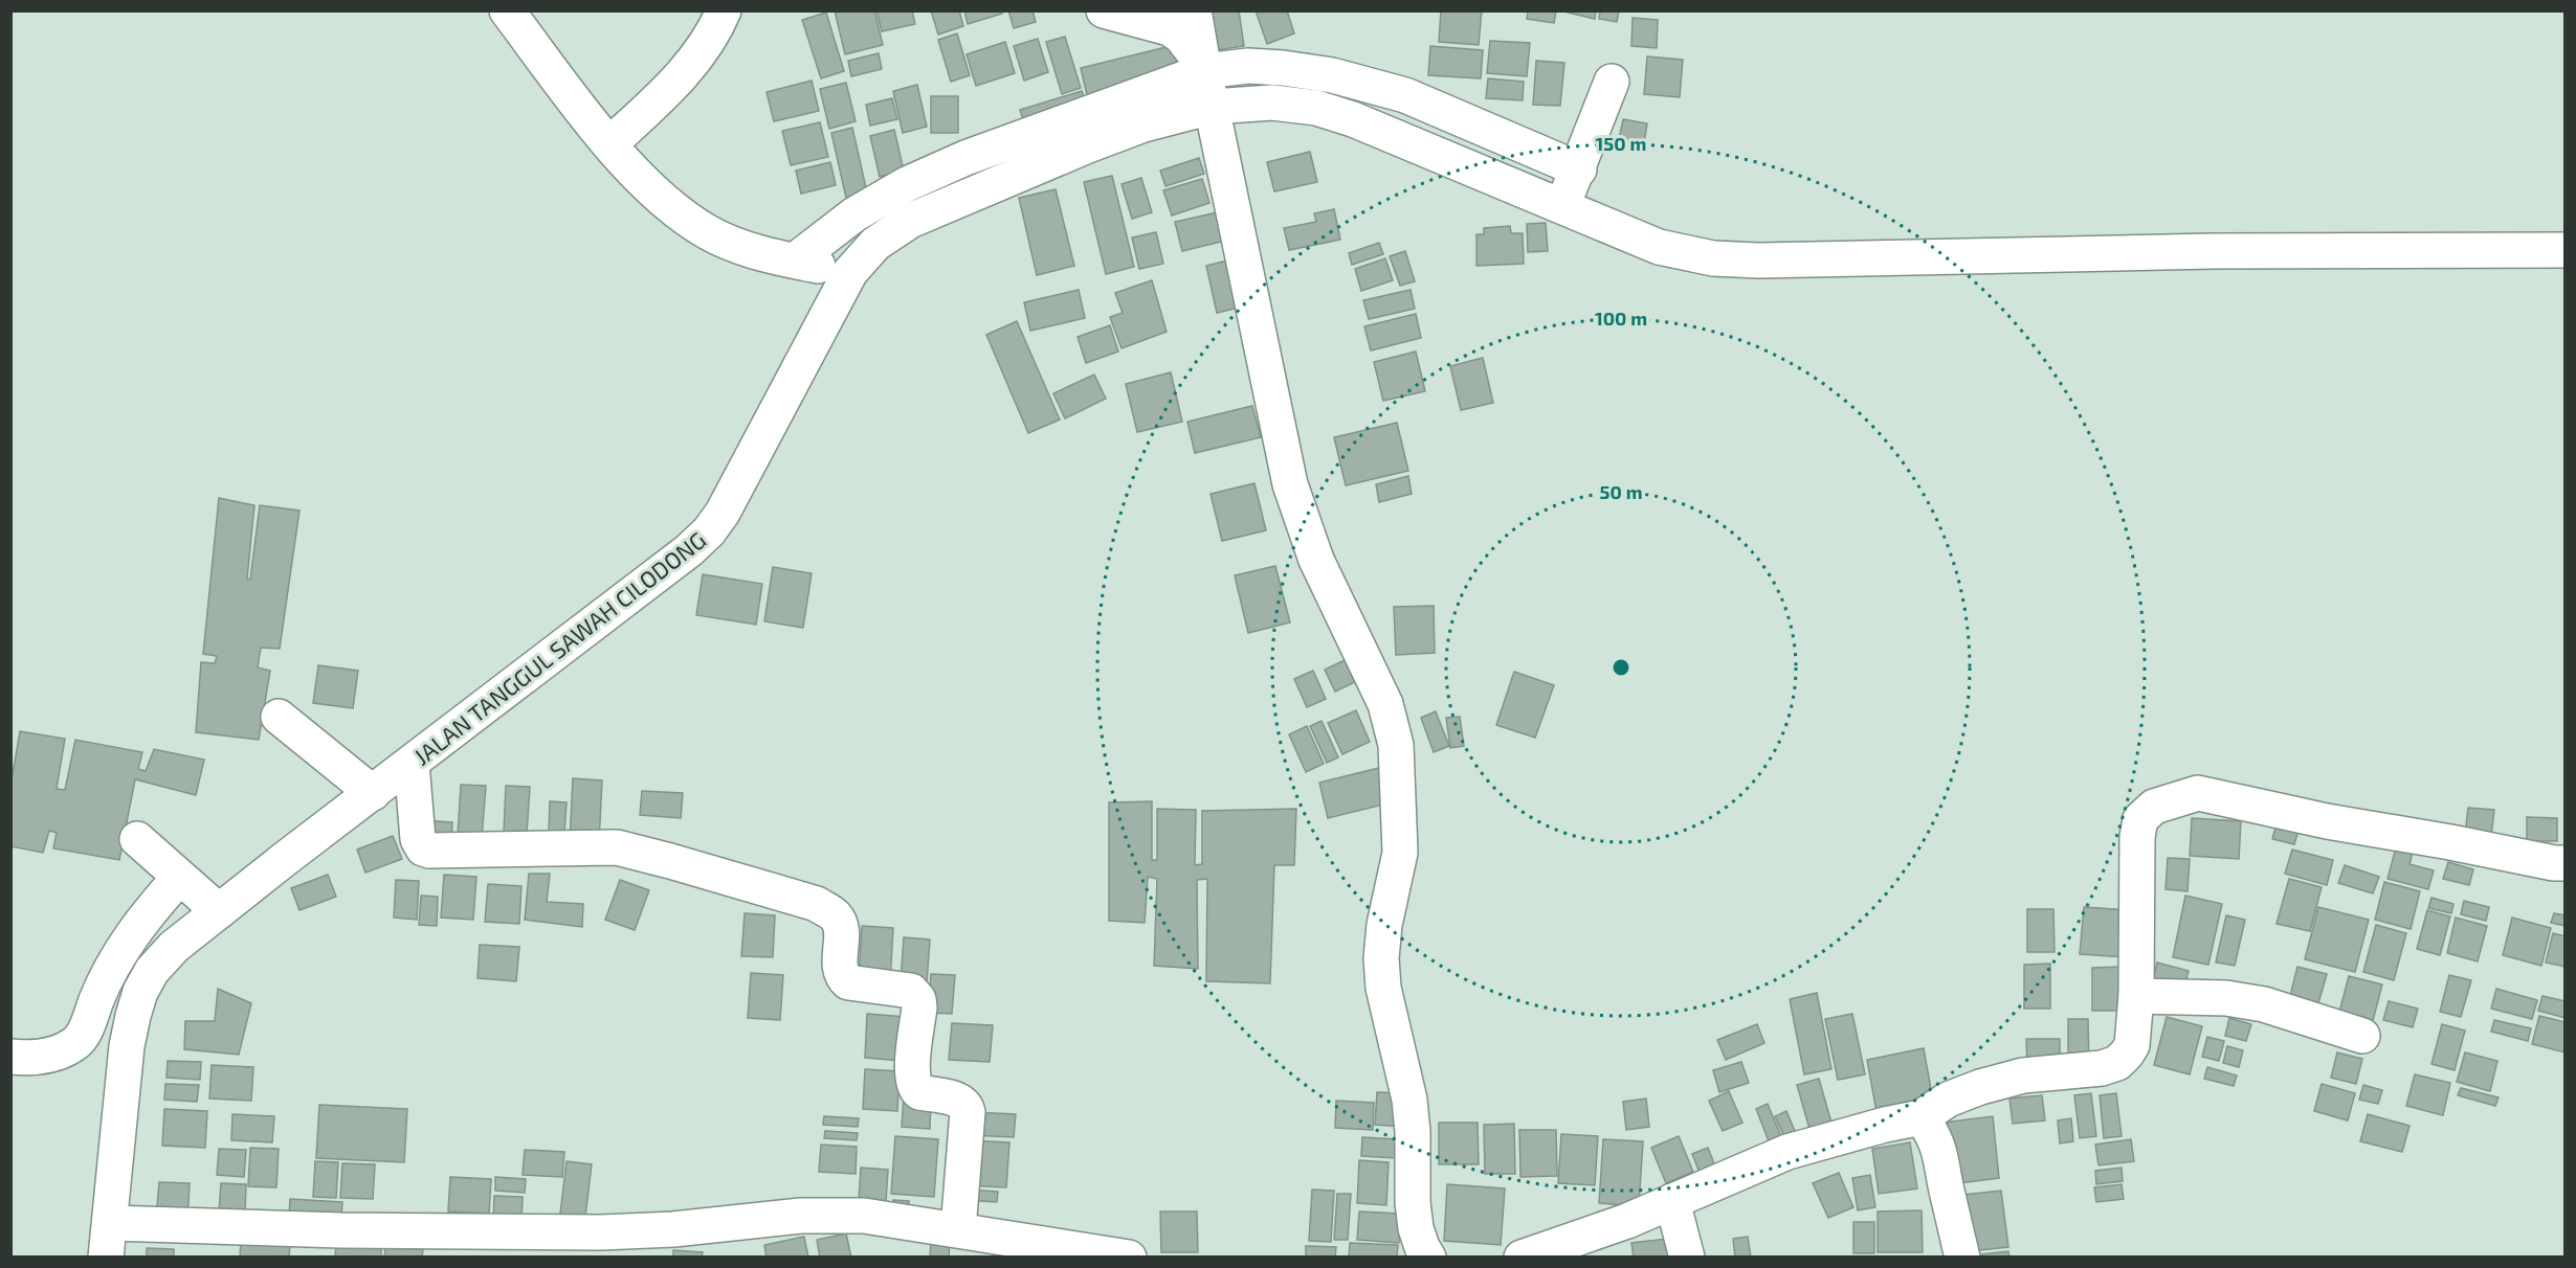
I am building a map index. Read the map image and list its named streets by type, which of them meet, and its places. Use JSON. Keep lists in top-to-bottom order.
{
  "streets": {
    "street": ["JALAN TANGGUL SAWAH CILODONG"]
  },
  "rings": ["150 m", "100 m", "50 m"]
}
